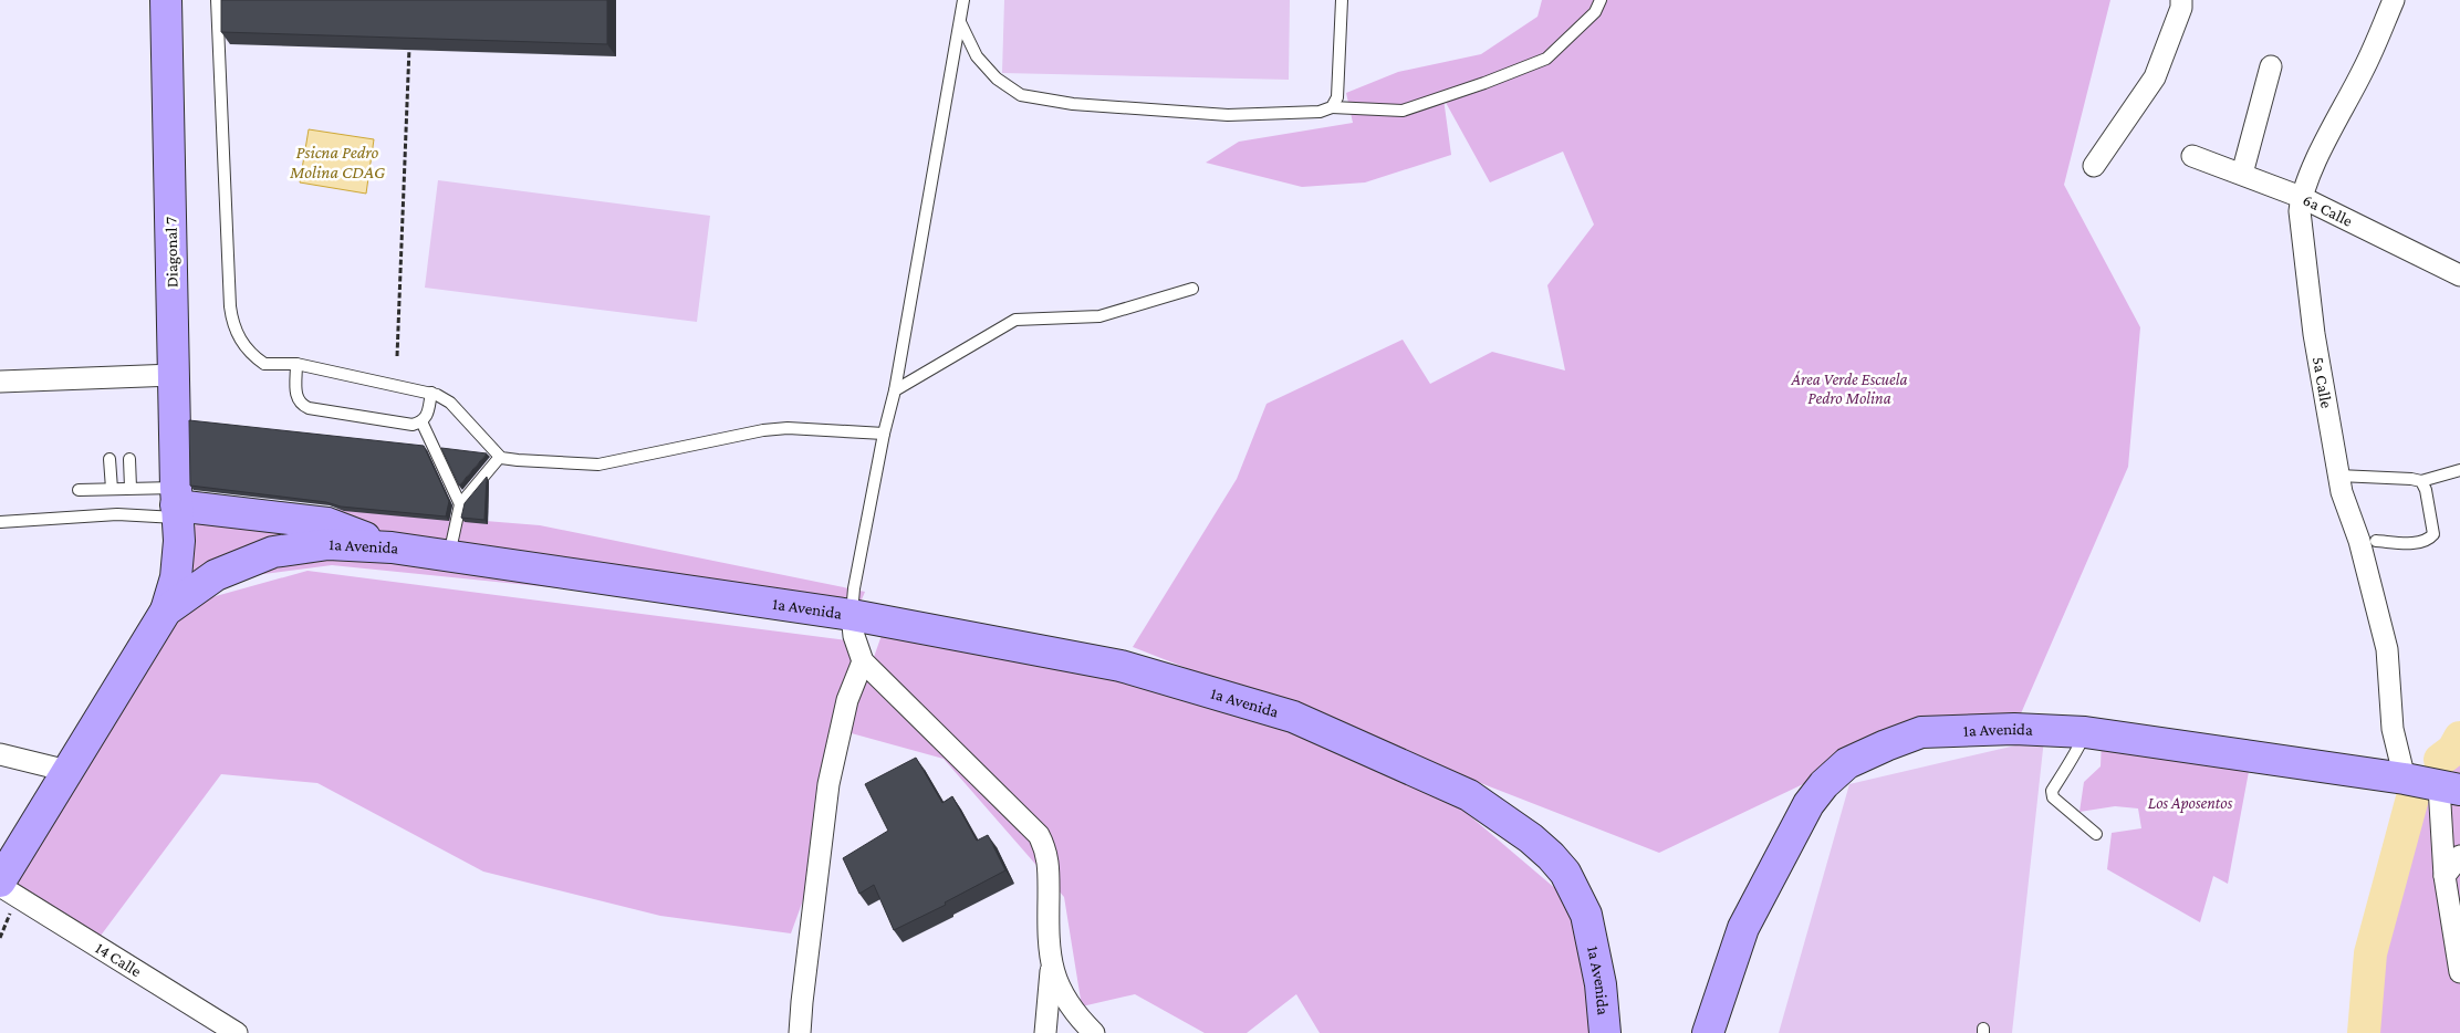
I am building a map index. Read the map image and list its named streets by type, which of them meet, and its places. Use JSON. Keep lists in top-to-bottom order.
{
  "streets": {
    "main road": ["Diagonal 7", "1a Avenida"],
    "street": ["6a Calle", "5a Calle", "14 Calle"]
  },
  "crossings": [
    ["6a Calle", "5a Calle"],
    ["Diagonal 7", "1a Avenida"],
    ["5a Calle", "1a Avenida"],
    ["1a Avenida", "14 Calle"]
  ],
  "water": ["Psicna Pedro Molina CDAG"],
  "parks": ["Área Verde Escuela Pedro Molina", "Los Aposentos"]
}
